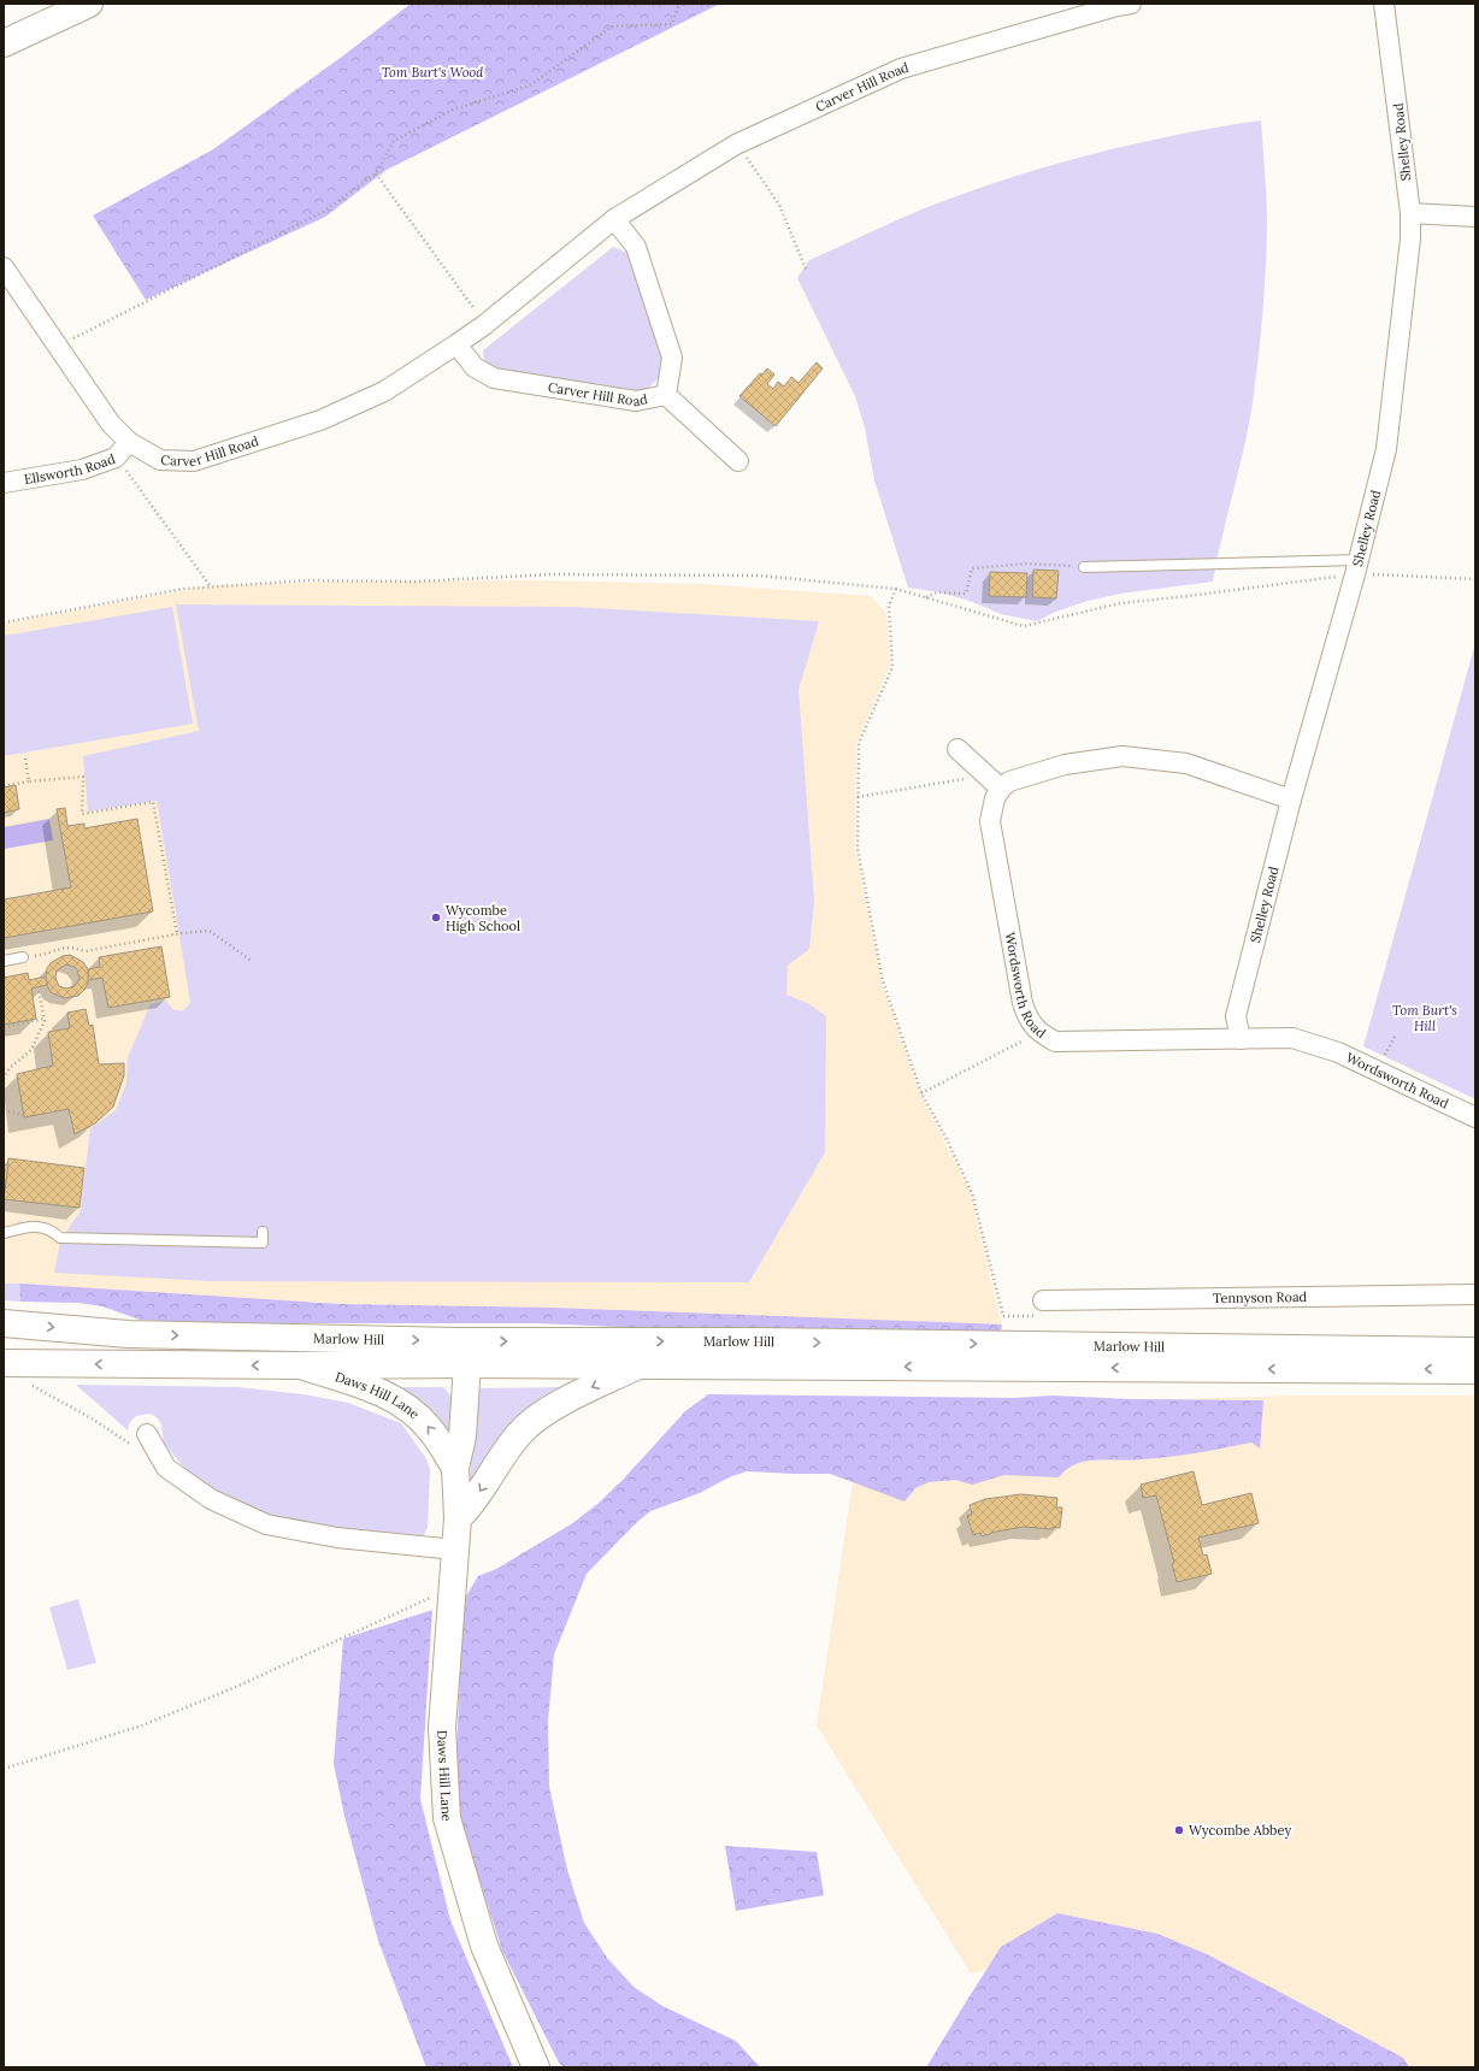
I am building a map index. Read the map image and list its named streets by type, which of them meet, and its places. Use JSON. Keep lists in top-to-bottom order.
{
  "streets": {
    "main road": ["Marlow Hill", "Daws Hill Lane"],
    "street": [
      "Carver Hill Road",
      "Shelley Road",
      "Ellsworth Road",
      "Wordsworth Road",
      "Tennyson Road"
    ]
  },
  "crossings": [
    ["Carver Hill Road", "Ellsworth Road"],
    ["Shelley Road", "Wordsworth Road"],
    ["Marlow Hill", "Daws Hill Lane"]
  ],
  "parks": ["Tom Burt's Wood", "Tom Burt's Hill"],
  "places": ["Wycombe High School", "Wycombe Abbey"]
}
